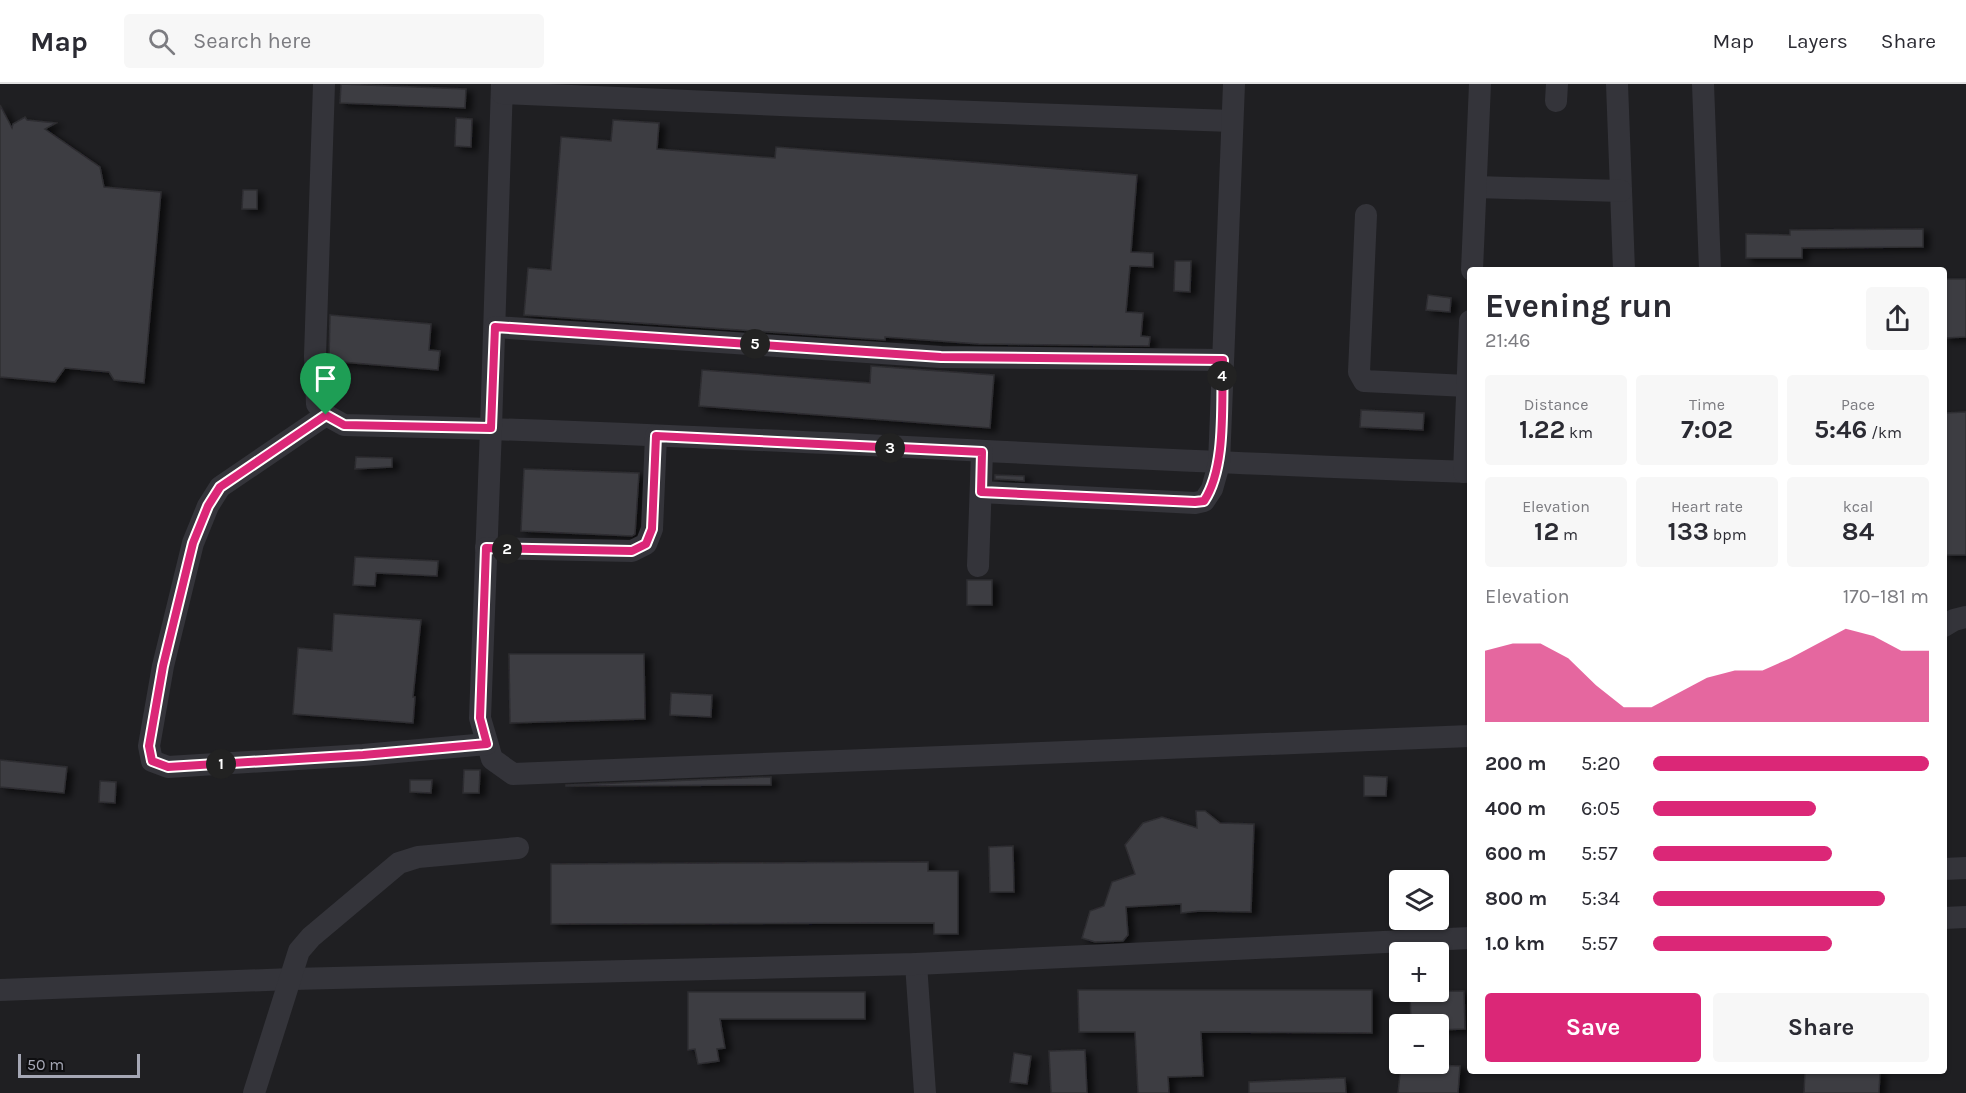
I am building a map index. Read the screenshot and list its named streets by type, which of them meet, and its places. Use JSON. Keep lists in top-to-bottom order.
{
  "scale_bar": "50 m",
  "page": {
    "header": "Map",
    "search": "Search here",
    "nav": ["Map", "Layers", "Share"],
    "heading": ["Evening run", "21:46"],
    "pins": [
      "5",
      "4",
      "3",
      "2",
      "1"
    ],
    "stats": [
      ["Distance", "1.22 km"],
      ["Time", "7:02"],
      ["Pace", "5:46 /km"],
      ["Elevation", "12 m"],
      ["Heart rate", "133 bpm"],
      ["kcal", "84"]
    ],
    "chart": ["Elevation", "170–181 m"],
    "list": [
      {
        "name": "200 m",
        "note": "5:20"
      },
      {
        "name": "400 m",
        "note": "6:05"
      },
      {
        "name": "600 m",
        "note": "5:57"
      },
      {
        "name": "800 m",
        "note": "5:34"
      },
      {
        "name": "1.0 km",
        "note": "5:57"
      }
    ],
    "map_buttons": ["+", "−"],
    "buttons": ["Save", "Share"],
    "scale": "50 m"
  }
}
